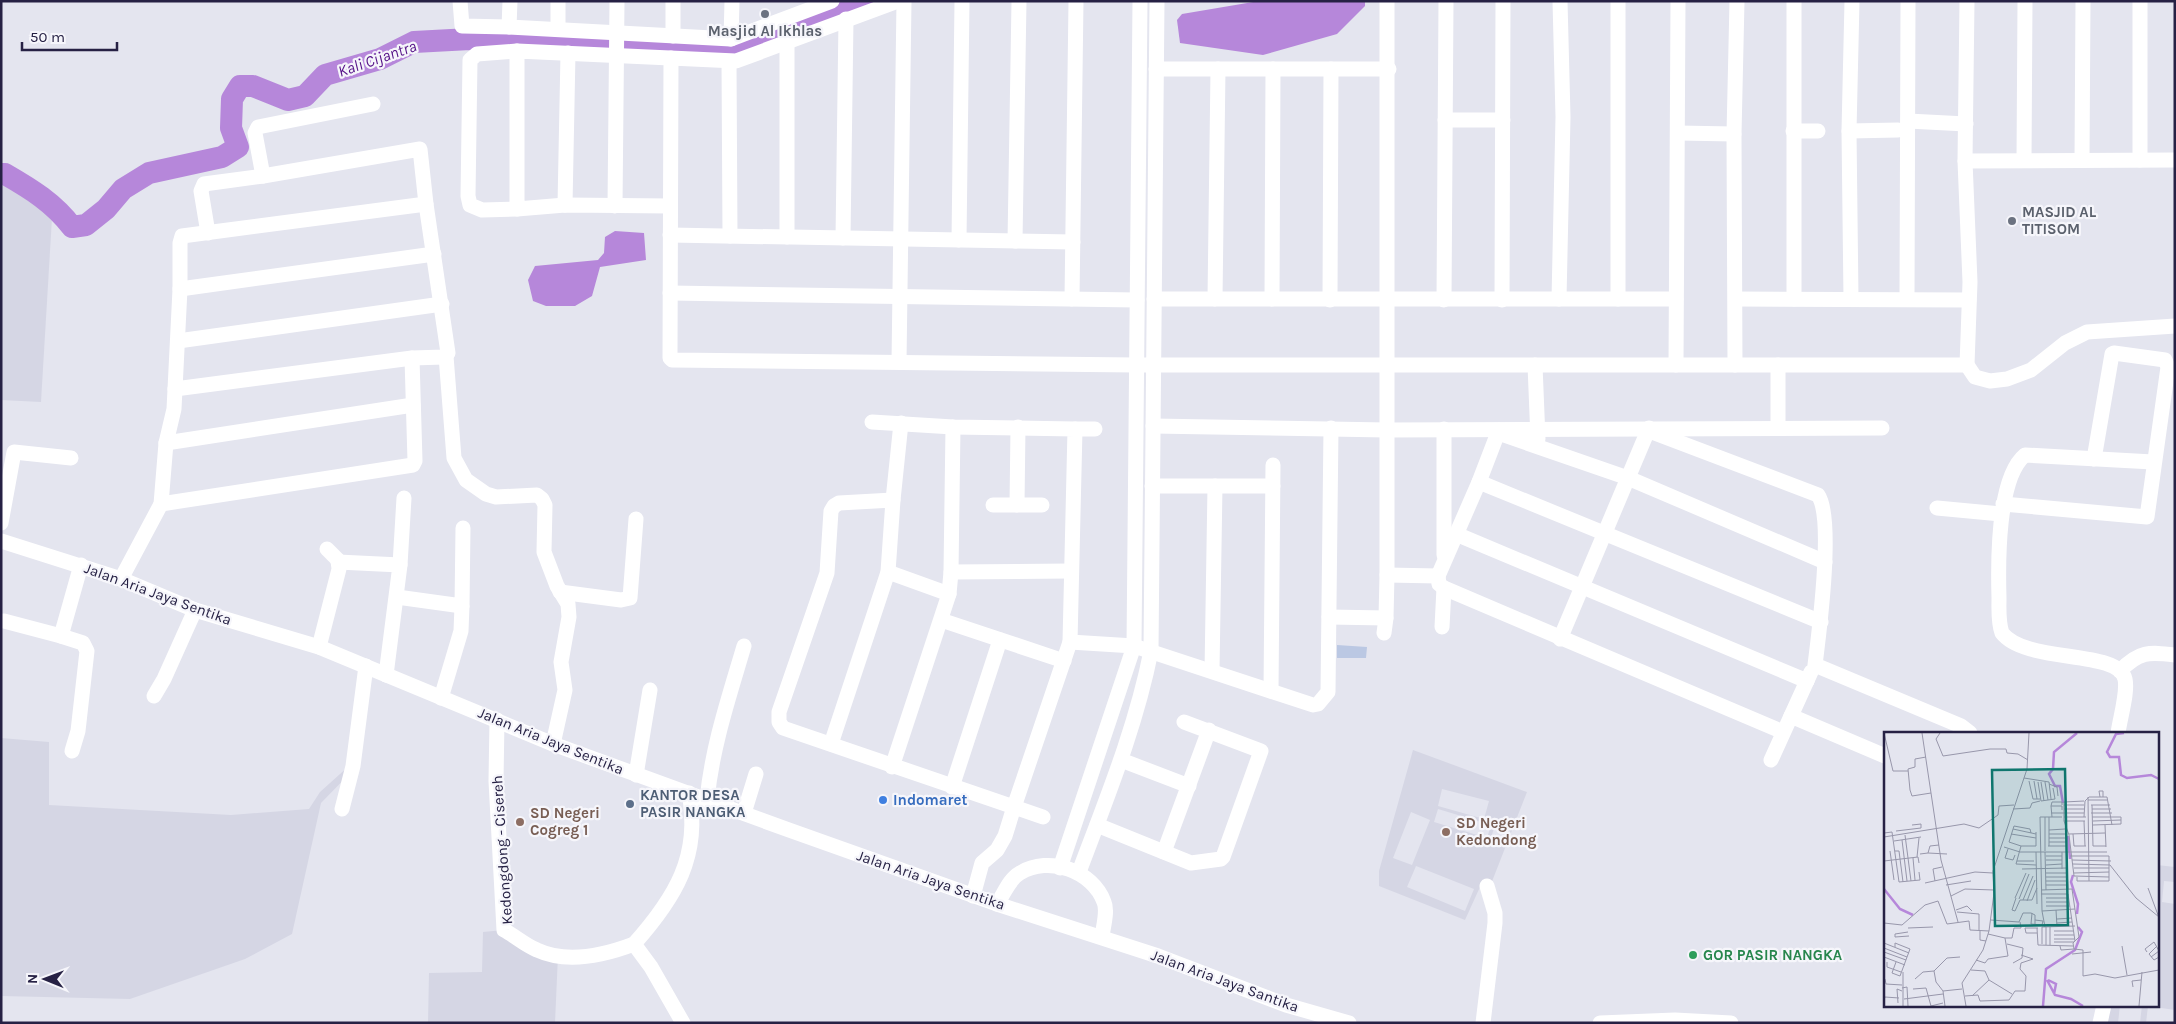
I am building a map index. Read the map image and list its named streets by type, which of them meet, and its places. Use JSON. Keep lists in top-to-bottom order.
{
  "streets": {
    "street": ["Jalan Aria Jaya Sentika", "Kedongdong - Cisereh", "Jalan Aria Jaya Santika"]
  },
  "crossings": [
    ["Jalan Aria Jaya Sentika", "Kedongdong - Cisereh"],
    ["Jalan Aria Jaya Sentika", "Jalan Aria Jaya Santika"]
  ],
  "water": ["Kali Cijantra"],
  "places": [
    "Masjid Al Ikhlas",
    "MASJID AL TITISOM",
    "Indomaret",
    "KANTOR DESA PASIR NANGKA",
    "SD Negeri Cogreg 1",
    "SD Negeri Kedondong",
    "GOR PASIR NANGKA"
  ],
  "scale_bar": "50 m",
  "north": "left"
}
